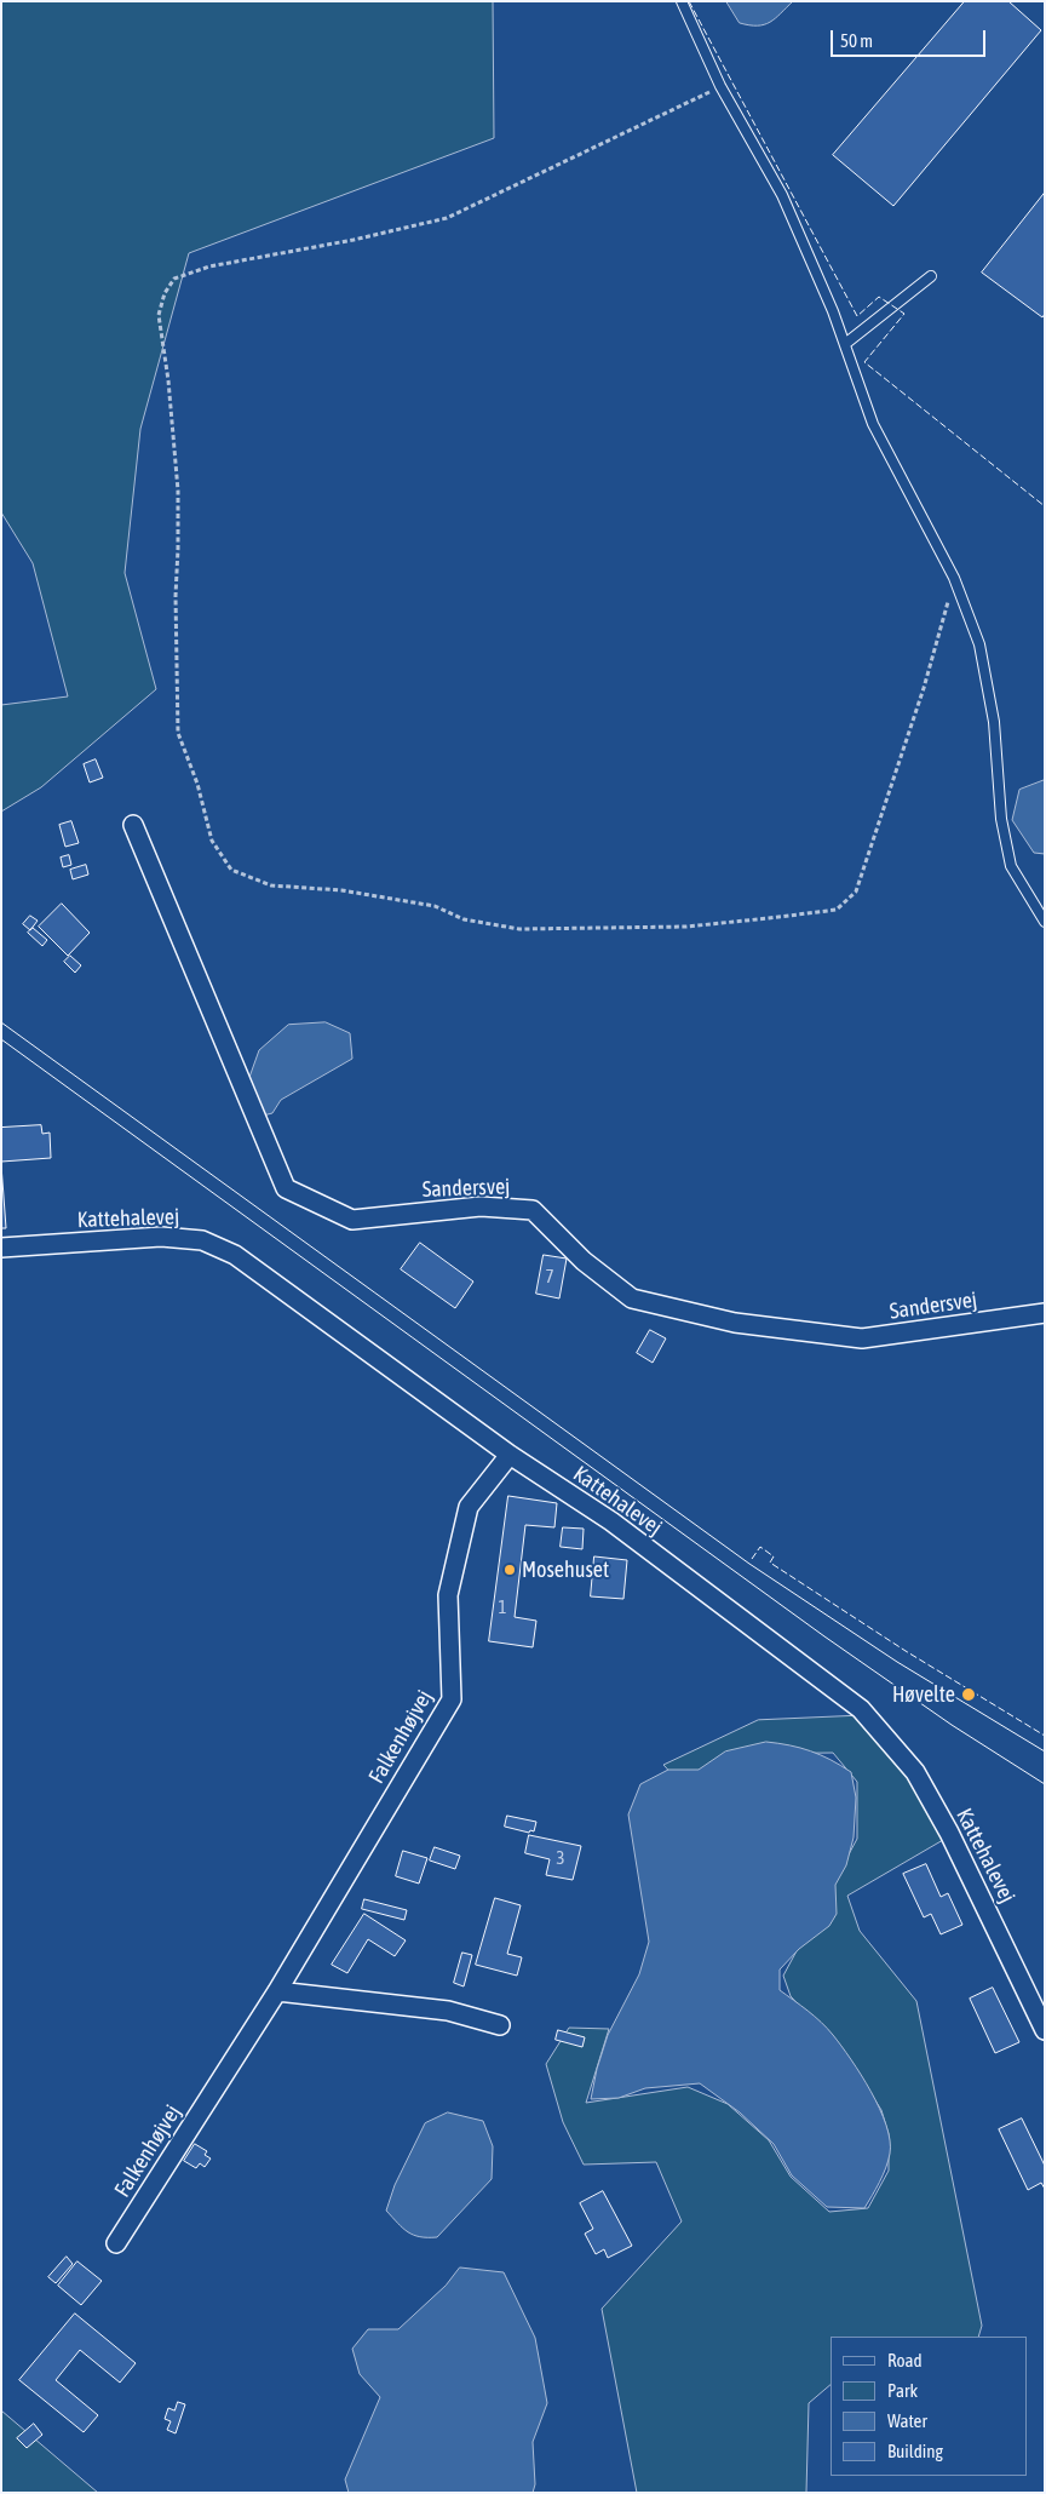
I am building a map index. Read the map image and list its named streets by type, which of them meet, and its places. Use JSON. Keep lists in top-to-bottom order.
{
  "streets": {
    "street": ["Sandersvej", "Kattehalevej", "Falkenhøjvej"]
  },
  "crossings": [
    ["Kattehalevej", "Falkenhøjvej"]
  ],
  "places": ["Mosehuset", "Høvelte"],
  "house_numbers": ["7", "1", "3"],
  "legend": [
    "Road",
    "Park",
    "Water",
    "Building"
  ],
  "scale_bar": "50 m"
}
